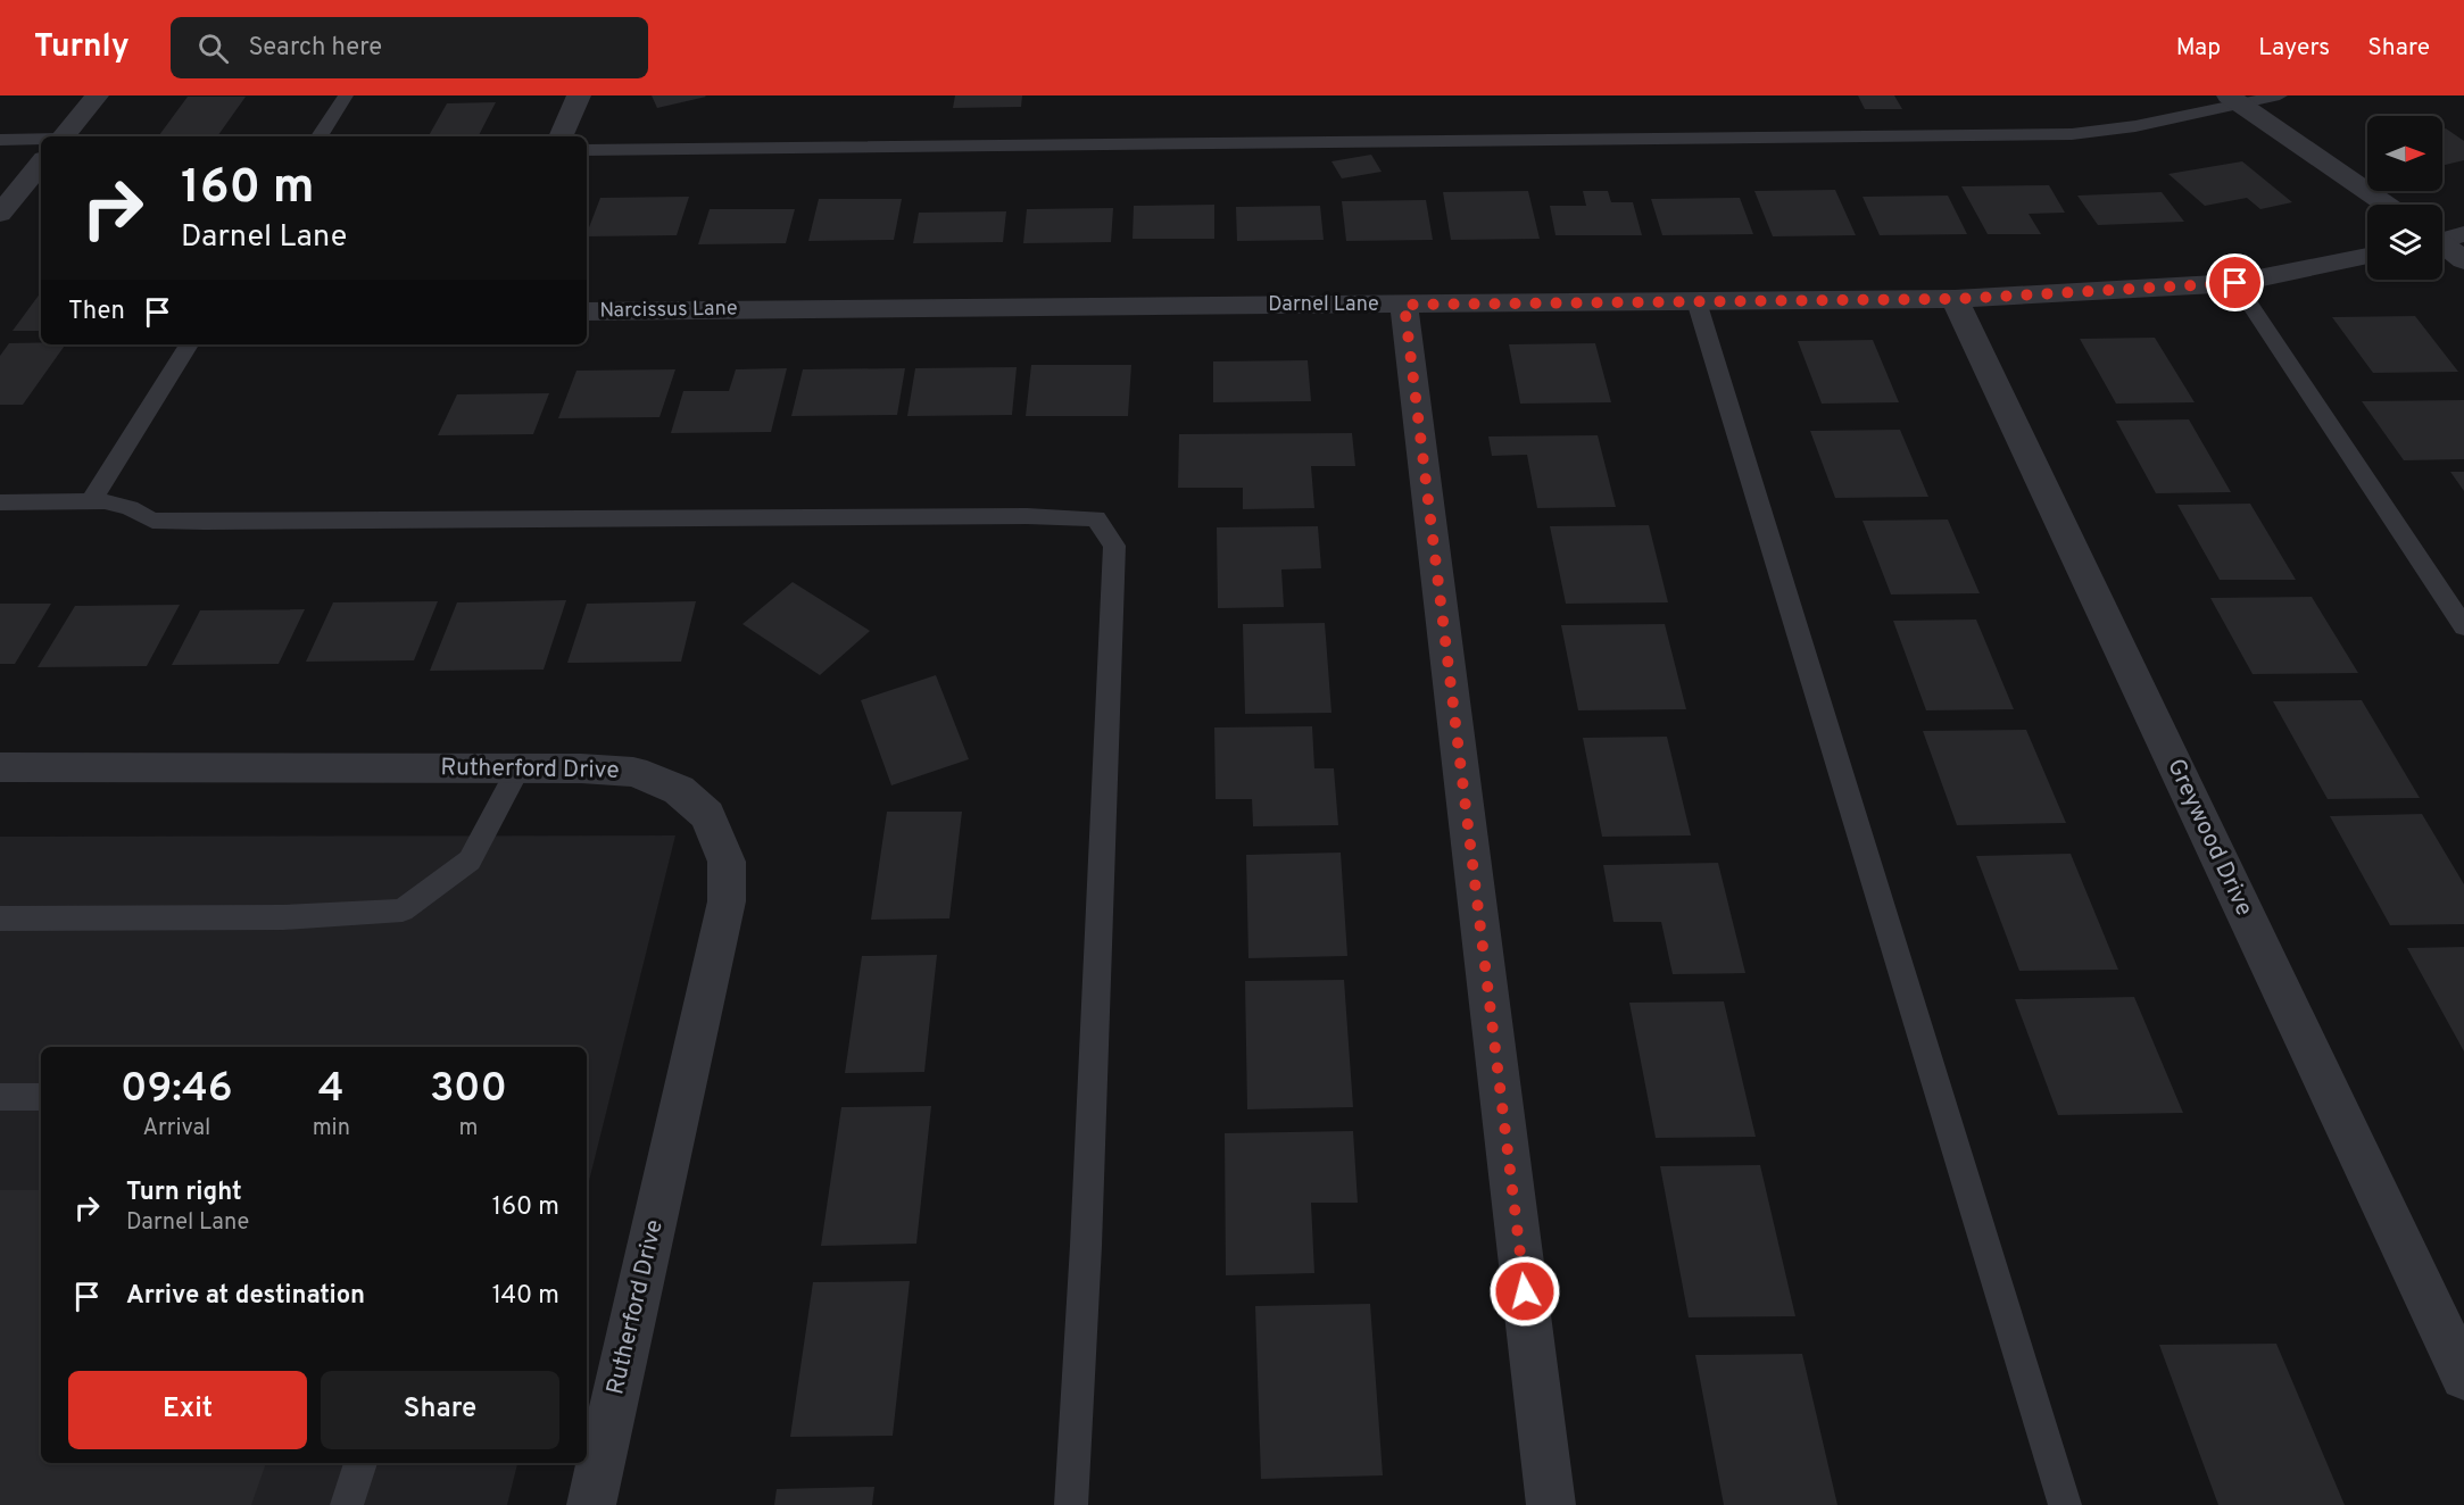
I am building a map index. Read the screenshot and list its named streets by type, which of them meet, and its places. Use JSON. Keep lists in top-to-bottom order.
{
  "streets": {
    "street": [
      "Darnel Lane",
      "Narcissus Lane",
      "Rutherford Drive",
      "Greywood Drive"
    ]
  },
  "crossings": [
    ["Darnel Lane", "Narcissus Lane"],
    ["Darnel Lane", "Greywood Drive"]
  ],
  "north": "right",
  "page": {
    "header": "Turnly",
    "search": "Search here",
    "nav": ["Map", "Layers", "Share"],
    "turn": ["160 m", "Darnel Lane"],
    "then": "Then",
    "eta": [
      "09:46",
      "Arrival",
      "4",
      "min",
      "300",
      "m"
    ],
    "list": [
      {
        "name": "Turn right",
        "note": "Darnel Lane",
        "value": "160 m"
      },
      {
        "name": "Arrive at destination",
        "value": "140 m"
      }
    ],
    "buttons": ["Exit", "Share"]
  }
}
